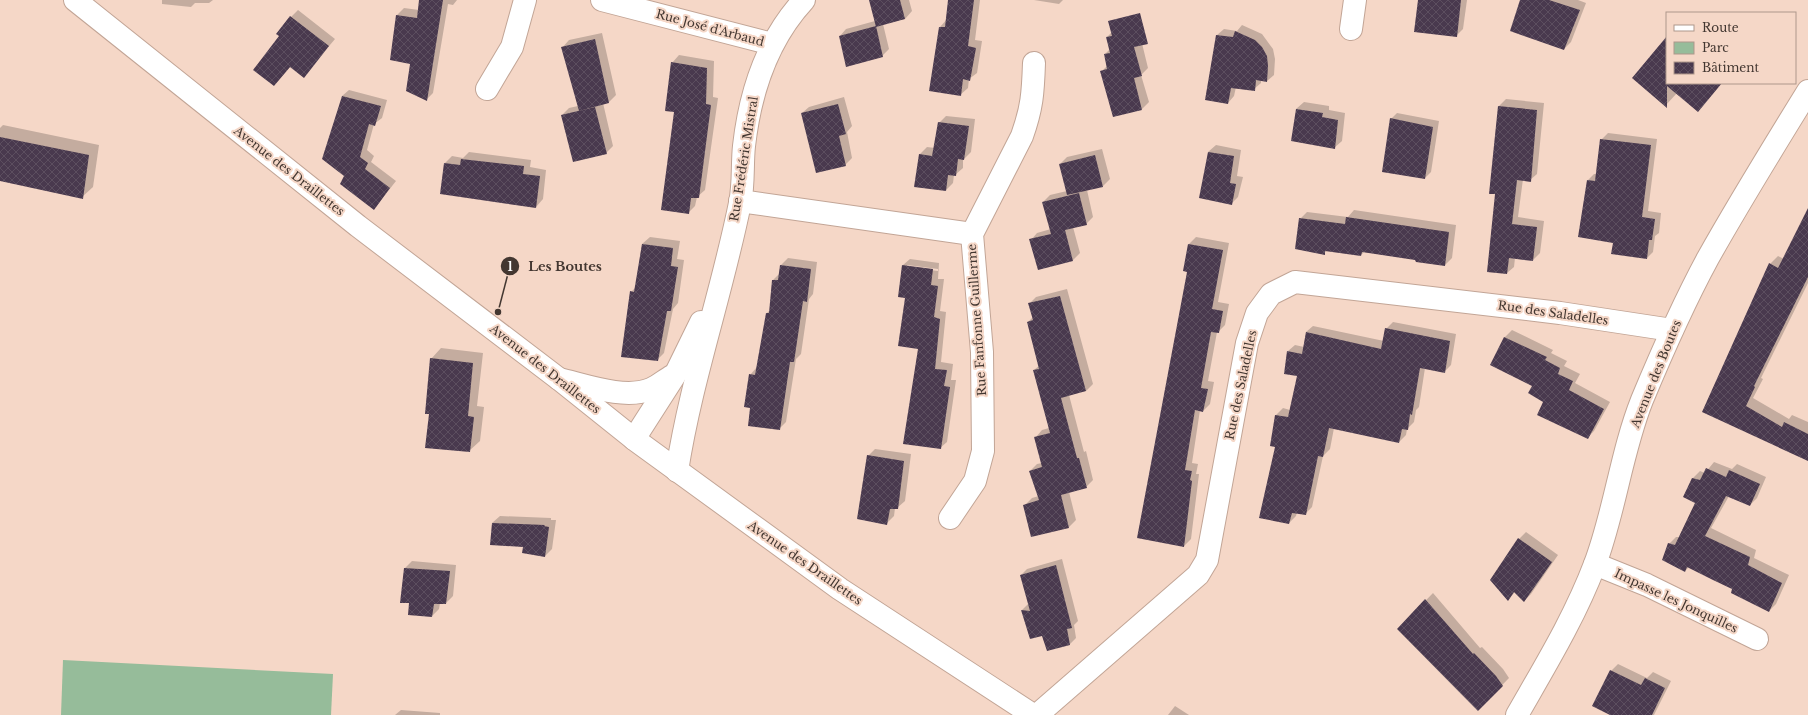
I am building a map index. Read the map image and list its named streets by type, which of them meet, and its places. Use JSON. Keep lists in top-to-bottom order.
{
  "streets": {
    "street": [
      "Rue José d'Arbaud",
      "Rue Frédéric Mistral",
      "Avenue des Draillettes",
      "Rue des Saladelles",
      "Rue Fanfonne Guillerme",
      "Avenue des Boutes",
      "Impasse les Jonquilles"
    ]
  },
  "crossings": [
    ["Rue José d'Arbaud", "Rue Frédéric Mistral"],
    ["Rue Frédéric Mistral", "Avenue des Draillettes"],
    ["Rue Frédéric Mistral", "Rue Fanfonne Guillerme"],
    ["Rue des Saladelles", "Avenue des Boutes"],
    ["Avenue des Boutes", "Impasse les Jonquilles"]
  ],
  "places": ["Les Boutes"],
  "legend": ["Route", "Parc", "Bâtiment"]
}
